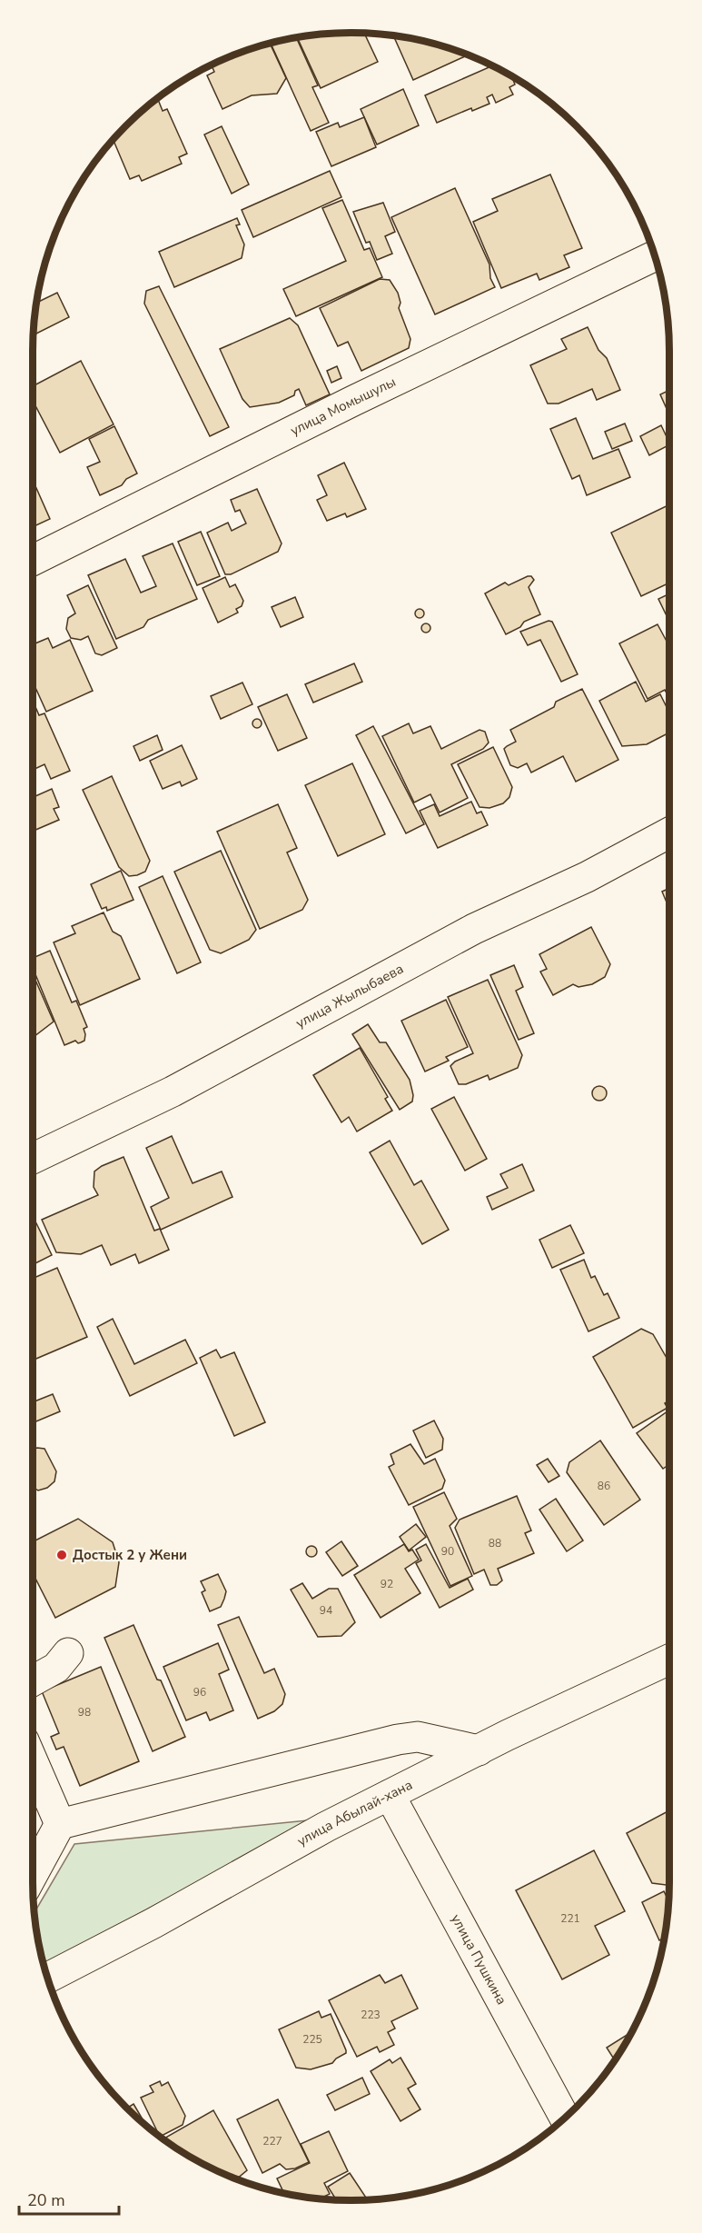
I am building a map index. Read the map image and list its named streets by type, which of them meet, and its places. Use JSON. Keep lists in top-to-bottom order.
{
  "streets": {
    "street": [
      "улица Момышулы",
      "улица Жылыбаева",
      "улица Абылай-хана",
      "улица Пушкина"
    ]
  },
  "crossings": [
    ["улица Абылай-хана", "улица Пушкина"]
  ],
  "places": ["Достык 2 у Жени"],
  "house_numbers": [
    "86",
    "88",
    "90",
    "92",
    "94",
    "96",
    "98",
    "221",
    "223",
    "225",
    "227"
  ],
  "scale_bar": "20 m"
}
